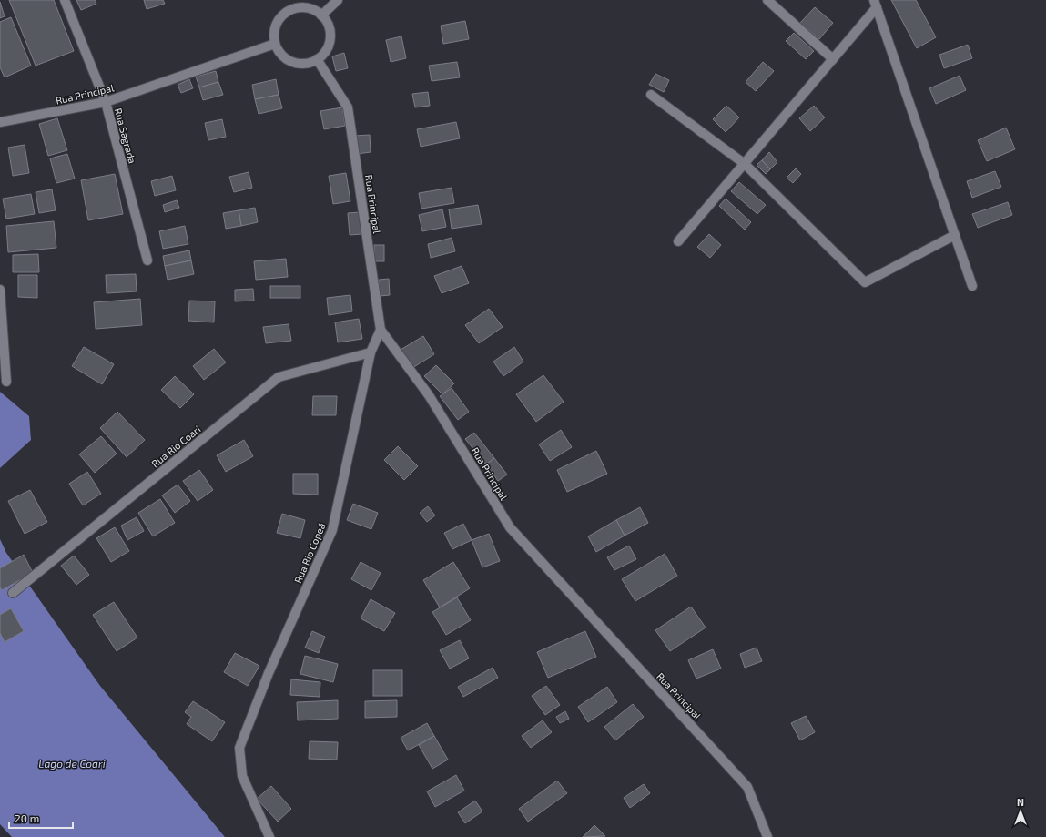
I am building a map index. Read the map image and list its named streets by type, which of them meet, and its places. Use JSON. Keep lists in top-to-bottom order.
{
  "streets": {
    "street": [
      "Rua Principal",
      "Rua Sagrada",
      "Rua Rio Coari",
      "Rua Rio Copeá"
    ]
  },
  "crossings": [
    ["Rua Principal", "Rua Sagrada"],
    ["Rua Principal", "Rua Rio Copeá"],
    ["Rua Rio Coari", "Rua Rio Copeá"]
  ],
  "water": ["Lago de Coari"],
  "scale_bar": "20 m",
  "north": "top"
}
